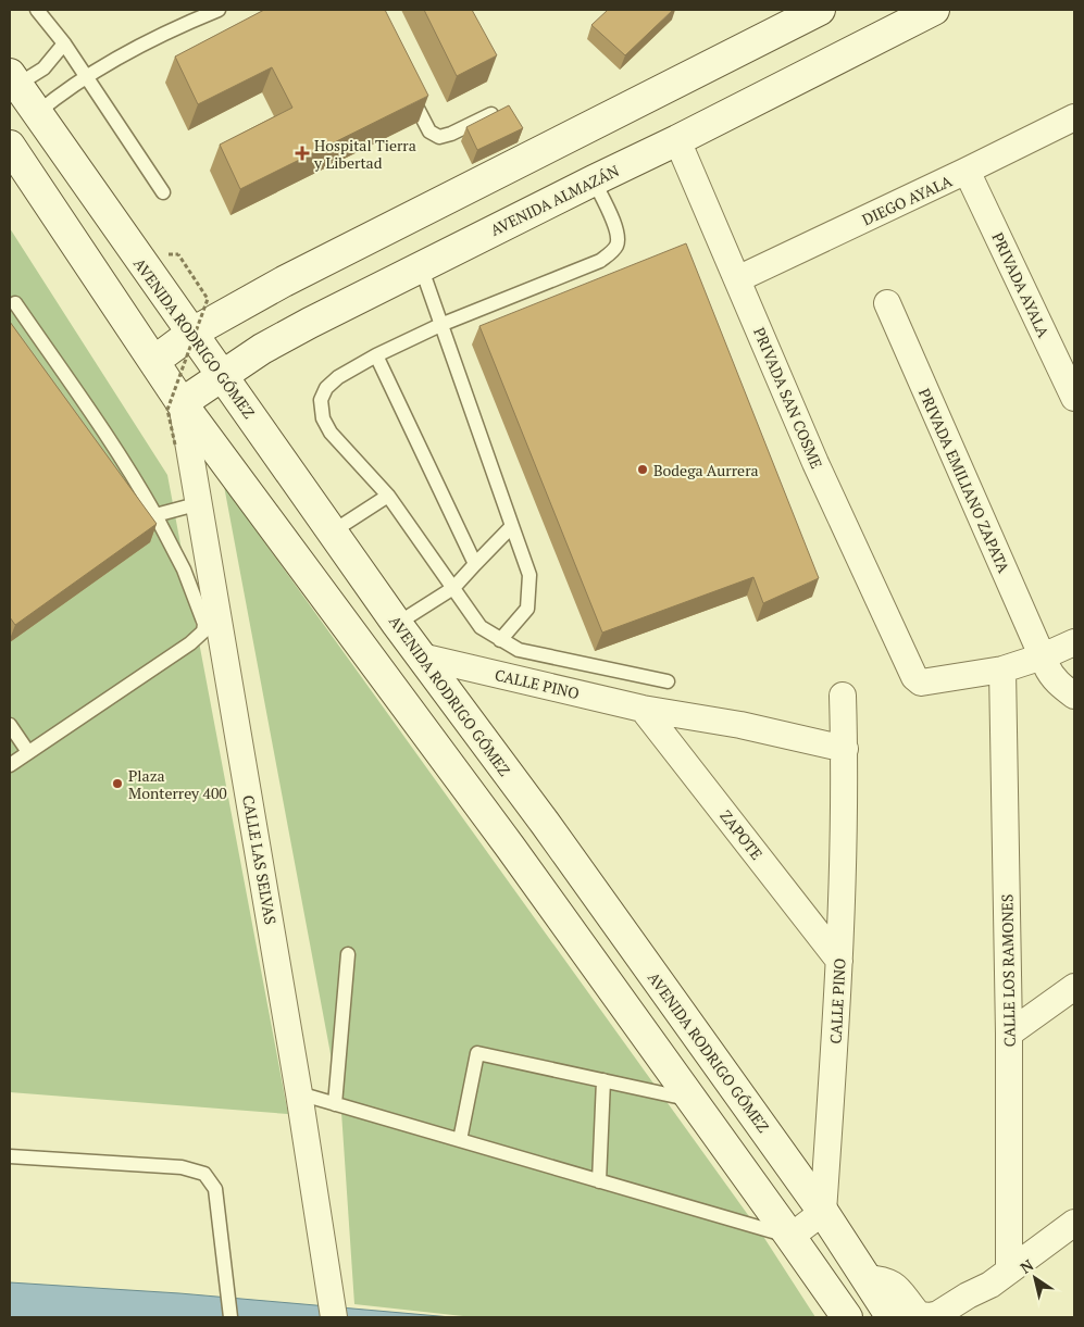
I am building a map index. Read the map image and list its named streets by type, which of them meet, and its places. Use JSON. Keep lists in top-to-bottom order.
{
  "streets": {
    "main road": ["AVENIDA ALMAZÁN", "AVENIDA RODRIGO GÓMEZ"],
    "street": [
      "DIEGO AYALA",
      "PRIVADA AYALA",
      "PRIVADA SAN COSME",
      "PRIVADA EMILIANO ZAPATA",
      "CALLE PINO",
      "ZAPOTE",
      "CALLE LAS SELVAS",
      "CALLE LOS RAMONES"
    ]
  },
  "crossings": [
    ["AVENIDA ALMAZÁN", "AVENIDA RODRIGO GÓMEZ"],
    ["AVENIDA ALMAZÁN", "PRIVADA SAN COSME"],
    ["AVENIDA ALMAZÁN", "CALLE LAS SELVAS"],
    ["DIEGO AYALA", "PRIVADA AYALA"],
    ["DIEGO AYALA", "PRIVADA SAN COSME"],
    ["AVENIDA RODRIGO GÓMEZ", "CALLE PINO"],
    ["PRIVADA SAN COSME", "CALLE LOS RAMONES"],
    ["CALLE PINO", "ZAPOTE"]
  ],
  "places": {
    "health": ["Hospital Tierra y Libertad"],
    "other": ["Bodega Aurrera", "Plaza Monterrey 400"]
  },
  "north": "top left"
}
